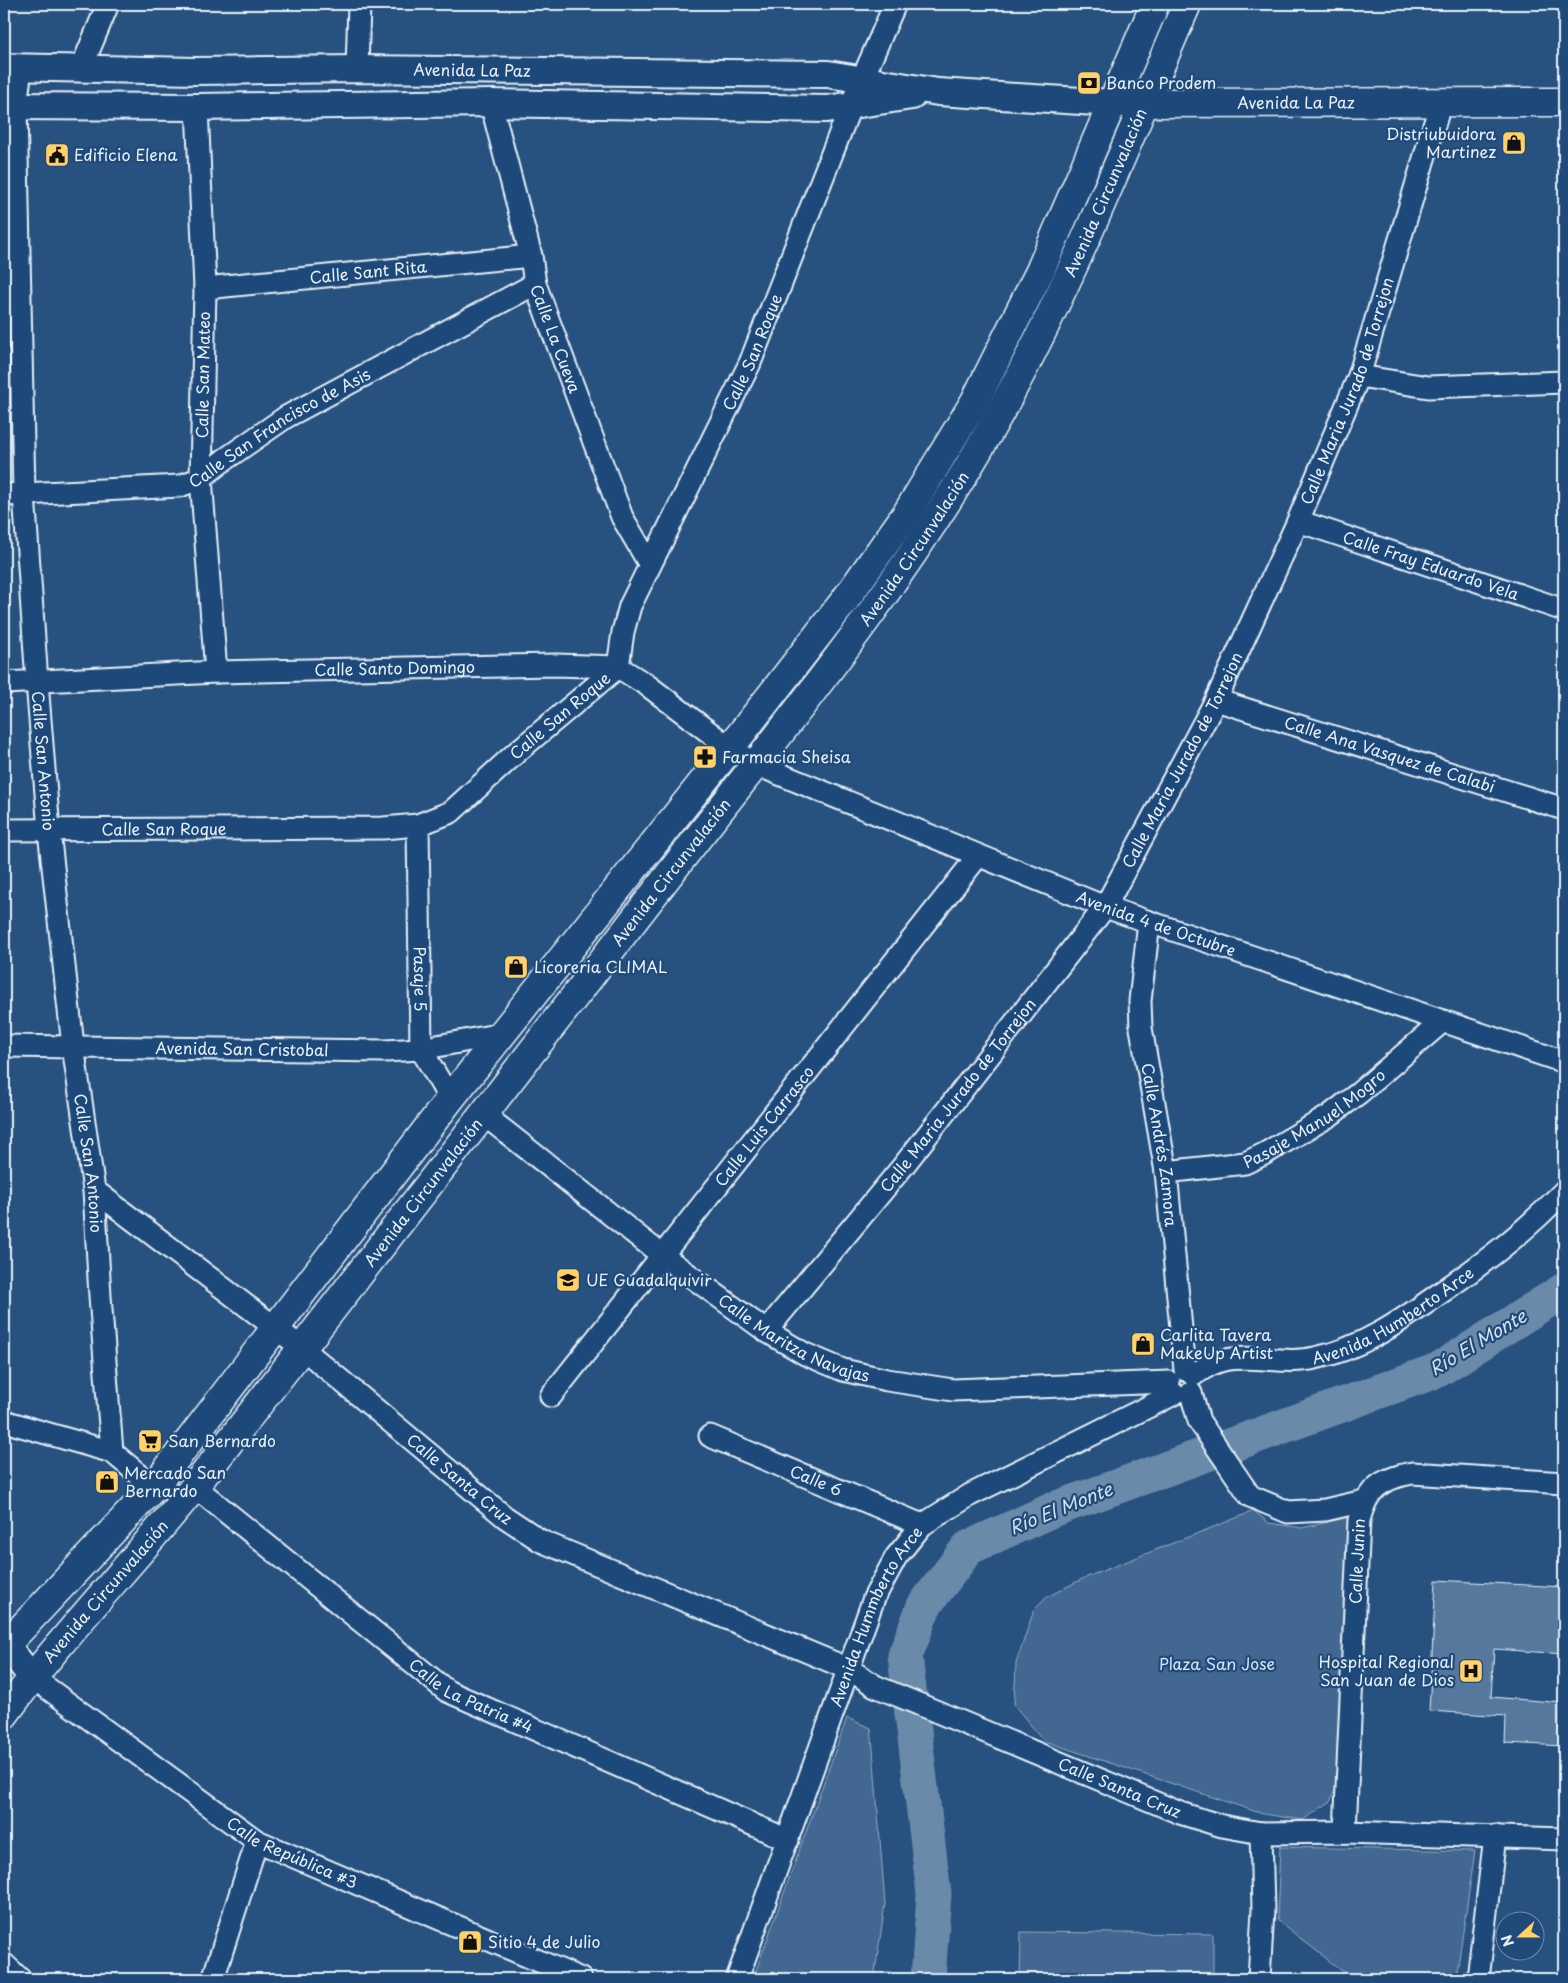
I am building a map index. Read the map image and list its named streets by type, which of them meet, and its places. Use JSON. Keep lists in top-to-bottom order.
{
  "streets": {
    "main road": ["Avenida La Paz", "Avenida Circunvalación"],
    "street": [
      "Calle Sant Rita",
      "Calle La Cueva",
      "Calle San Roque",
      "Calle San Mateo",
      "Calle Maria Jurado de Torrejon",
      "Calle San Francisco de Asis",
      "Calle Fray Eduardo Vela",
      "Calle Santo Domingo",
      "Calle Ana Vasquez de Calabi",
      "Calle San Antonio",
      "Avenida 4 de Octubre",
      "Pasaje 5",
      "Avenida San Cristobal",
      "Pasaje Manuel Mogro",
      "Calle Luis Carrasco",
      "Calle Andrés Zamora",
      "Avenida Humberto Arce",
      "Calle Maritza Navajas",
      "Calle Santa Cruz",
      "Calle 6",
      "Calle Junin",
      "Avenida Hummberto Arce",
      "Calle La Patria #4",
      "Calle República #3"
    ]
  },
  "crossings": [
    ["Avenida La Paz", "Avenida Circunvalación"],
    ["Avenida La Paz", "Calle La Cueva"],
    ["Avenida La Paz", "Calle San Roque"],
    ["Avenida La Paz", "Calle San Mateo"],
    ["Avenida La Paz", "Calle Maria Jurado de Torrejon"],
    ["Avenida La Paz", "Calle San Antonio"],
    ["Avenida Circunvalación", "Calle Santo Domingo"],
    ["Avenida Circunvalación", "Avenida 4 de Octubre"],
    ["Avenida Circunvalación", "Calle Maritza Navajas"],
    ["Avenida Circunvalación", "Calle Santa Cruz"],
    ["Avenida Circunvalación", "Calle La Patria #4"],
    ["Avenida Circunvalación", "Calle República #3"],
    ["Calle Sant Rita", "Calle La Cueva"],
    ["Calle Sant Rita", "Calle San Mateo"],
    ["Calle La Cueva", "Calle San Roque"],
    ["Calle La Cueva", "Calle San Francisco de Asis"],
    ["Calle San Roque", "Calle Santo Domingo"],
    ["Calle San Roque", "Calle San Antonio"],
    ["Calle San Roque", "Pasaje 5"],
    ["Calle San Mateo", "Calle San Francisco de Asis"],
    ["Calle San Mateo", "Calle Santo Domingo"],
    ["Calle Maria Jurado de Torrejon", "Calle Fray Eduardo Vela"],
    ["Calle Maria Jurado de Torrejon", "Calle Ana Vasquez de Calabi"],
    ["Calle Maria Jurado de Torrejon", "Avenida 4 de Octubre"],
    ["Calle Maria Jurado de Torrejon", "Calle Maritza Navajas"],
    ["Calle San Francisco de Asis", "Calle San Antonio"],
    ["Calle Santo Domingo", "Calle San Antonio"],
    ["Calle Santo Domingo", "Avenida 4 de Octubre"],
    ["Calle San Antonio", "Avenida San Cristobal"],
    ["Calle San Antonio", "Calle Santa Cruz"],
    ["Avenida 4 de Octubre", "Pasaje Manuel Mogro"],
    ["Avenida 4 de Octubre", "Calle Luis Carrasco"],
    ["Avenida 4 de Octubre", "Calle Andrés Zamora"],
    ["Pasaje 5", "Avenida San Cristobal"],
    ["Pasaje Manuel Mogro", "Calle Andrés Zamora"],
    ["Calle Luis Carrasco", "Calle Maritza Navajas"],
    ["Calle Andrés Zamora", "Avenida Humberto Arce"],
    ["Calle Andrés Zamora", "Calle Maritza Navajas"],
    ["Calle Andrés Zamora", "Calle Junin"],
    ["Calle Andrés Zamora", "Avenida Hummberto Arce"],
    ["Avenida Humberto Arce", "Calle Maritza Navajas"],
    ["Avenida Humberto Arce", "Avenida Hummberto Arce"],
    ["Calle Maritza Navajas", "Avenida Hummberto Arce"],
    ["Calle Santa Cruz", "Calle Junin"],
    ["Calle Santa Cruz", "Avenida Hummberto Arce"],
    ["Calle 6", "Avenida Hummberto Arce"],
    ["Avenida Hummberto Arce", "Calle La Patria #4"]
  ],
  "water": ["Río El Monte"],
  "parks": ["Plaza San Jose"],
  "places": {
    "bank": ["Banco Prodem"],
    "shop": [
      "Distriubuidora Martinez",
      "Licoreria CLIMAL",
      "Carlita Tavera MakeUp Artist",
      "Mercado San Bernardo",
      "Sitio 4 de Julio"
    ],
    "public building": ["Edificio Elena"],
    "pharmacy": ["Farmacia Sheisa"],
    "school or university": ["UE Guadalquivir"],
    "supermarket": ["San Bernardo"],
    "hospital": ["Hospital Regional San Juan de Dios"]
  },
  "north": "left"
}
